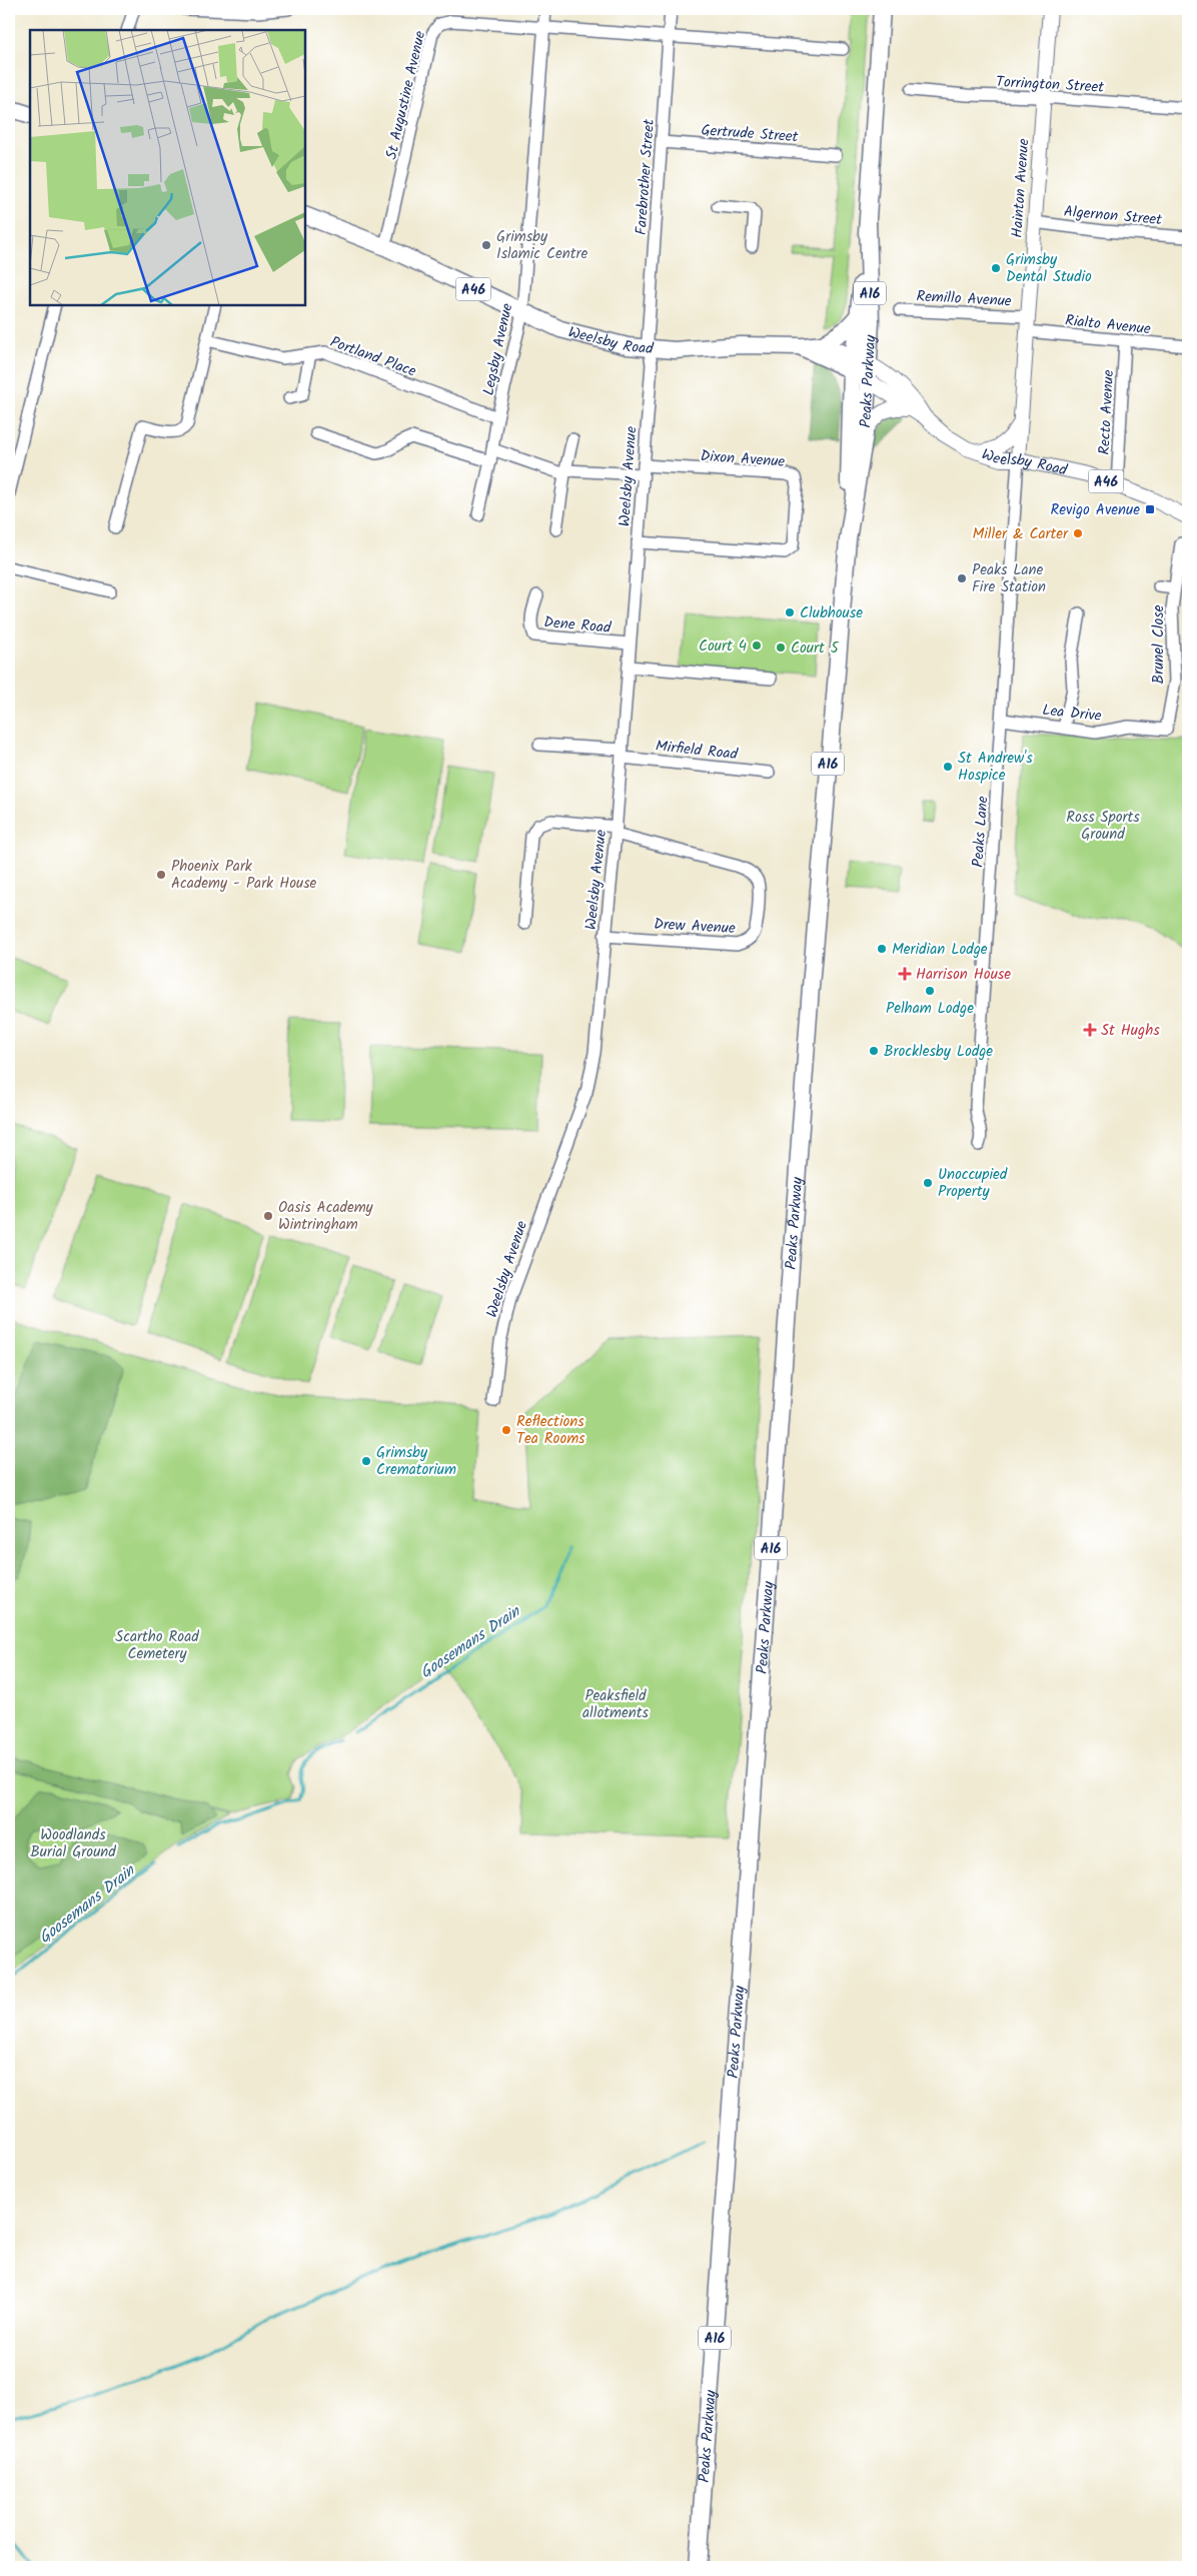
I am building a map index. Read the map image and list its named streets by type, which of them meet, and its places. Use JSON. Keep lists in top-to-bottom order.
{
  "streets": {
    "highway": [
      "A46",
      "A16",
      "Weelsby Road",
      "Peaks Parkway"
    ],
    "main road": ["Hainton Avenue"],
    "street": [
      "Torrington Street",
      "St Augustine Avenue",
      "Gertrude Street",
      "Farebrother Street",
      "Algernon Street",
      "Remillo Avenue",
      "Rialto Avenue",
      "Legsby Avenue",
      "Portland Place",
      "Recto Avenue",
      "Dixon Avenue",
      "Weelsby Avenue",
      "Dene Road",
      "Brunel Close",
      "Lea Drive",
      "Mirfield Road",
      "Peaks Lane",
      "Drew Avenue"
    ]
  },
  "crossings": [
    ["Torrington Street", "Hainton Avenue"],
    ["St Augustine Avenue", "Farebrother Street"],
    ["St Augustine Avenue", "Weelsby Road"],
    ["St Augustine Avenue", "Legsby Avenue"],
    ["Gertrude Street", "Farebrother Street"],
    ["Farebrother Street", "Weelsby Road"],
    ["Farebrother Street", "Weelsby Avenue"],
    ["Hainton Avenue", "Algernon Street"],
    ["Hainton Avenue", "Remillo Avenue"],
    ["Hainton Avenue", "Rialto Avenue"],
    ["Hainton Avenue", "Weelsby Road"],
    ["Hainton Avenue", "Peaks Lane"],
    ["A46", "Weelsby Road"],
    ["A46", "Peaks Parkway"],
    ["A16", "Weelsby Road"],
    ["A16", "Peaks Parkway"],
    ["Rialto Avenue", "Recto Avenue"],
    ["Weelsby Road", "Legsby Avenue"],
    ["Weelsby Road", "Peaks Parkway"],
    ["Weelsby Road", "Recto Avenue"],
    ["Weelsby Road", "Weelsby Avenue"],
    ["Weelsby Road", "Peaks Lane"],
    ["Legsby Avenue", "Portland Place"],
    ["Dixon Avenue", "Weelsby Avenue"],
    ["Weelsby Avenue", "Dene Road"],
    ["Weelsby Avenue", "Mirfield Road"],
    ["Weelsby Avenue", "Drew Avenue"],
    ["Brunel Close", "Lea Drive"],
    ["Lea Drive", "Peaks Lane"]
  ],
  "water": ["Goosemans Drain"],
  "parks": [
    "Ross Sports Ground",
    "Scartho Road Cemetery",
    "Peaksfield allotments",
    "Woodlands Burial Ground"
  ],
  "places": {
    "other": [
      "Grimsby Islamic Centre",
      "Grimsby Dental Studio",
      "Miller & Carter",
      "Peaks Lane Fire Station",
      "Clubhouse",
      "Court 4",
      "Court 5",
      "St Andrew's Hospice",
      "Phoenix Park Academy - Park House",
      "Meridian Lodge",
      "Pelham Lodge",
      "Brocklesby Lodge",
      "Unoccupied Property",
      "Oasis Academy Wintringham",
      "Reflections Tea Rooms",
      "Grimsby Crematorium"
    ],
    "transit": ["Revigo Avenue"],
    "health": ["Harrison House", "St Hughs"]
  }
}
